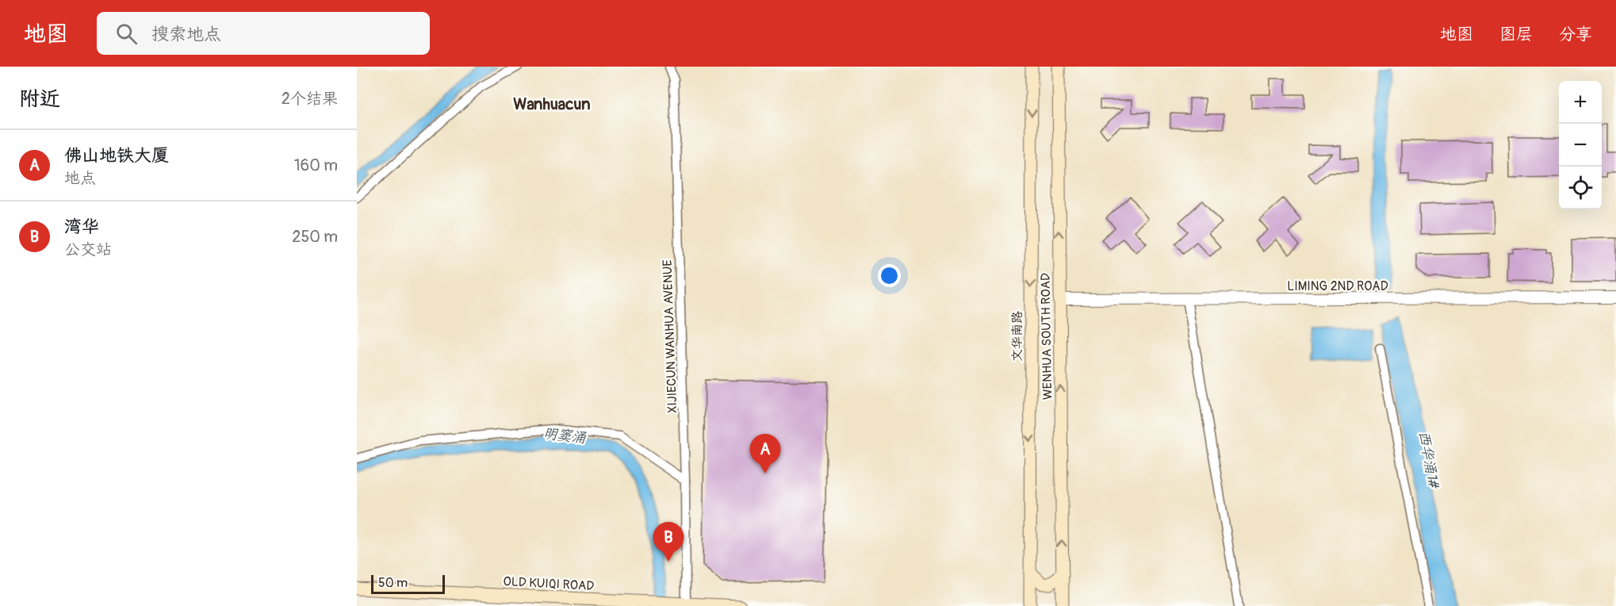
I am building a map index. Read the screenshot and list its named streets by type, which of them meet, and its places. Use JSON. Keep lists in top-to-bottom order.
{
  "streets": {
    "main road": ["文华南路", "WENHUA SOUTH ROAD", "OLD KUIQI ROAD"],
    "street": ["LIMING 2ND ROAD", "XIJIECUN WANHUA AVENUE"]
  },
  "crossings": [
    ["LIMING 2ND ROAD", "WENHUA SOUTH ROAD"],
    ["XIJIECUN WANHUA AVENUE", "OLD KUIQI ROAD"]
  ],
  "one_way": ["文华南路", "WENHUA SOUTH ROAD"],
  "districts": ["Wanhuacun"],
  "water": ["明窦涌", "西华涌1#"],
  "scale_bar": "50 m",
  "page": {
    "header": "地图",
    "search": "搜索地点",
    "nav": ["地图", "图层", "分享"],
    "heading": ["附近", "2个结果"],
    "map_buttons": ["+", "−"],
    "list": [
      {
        "mark": "A",
        "name": "佛山地铁大厦",
        "note": "地点",
        "value": "160 m"
      },
      {
        "mark": "B",
        "name": "湾华",
        "note": "公交站",
        "value": "250 m"
      }
    ],
    "pins": ["A", "B"],
    "scale": "50 m"
  }
}
